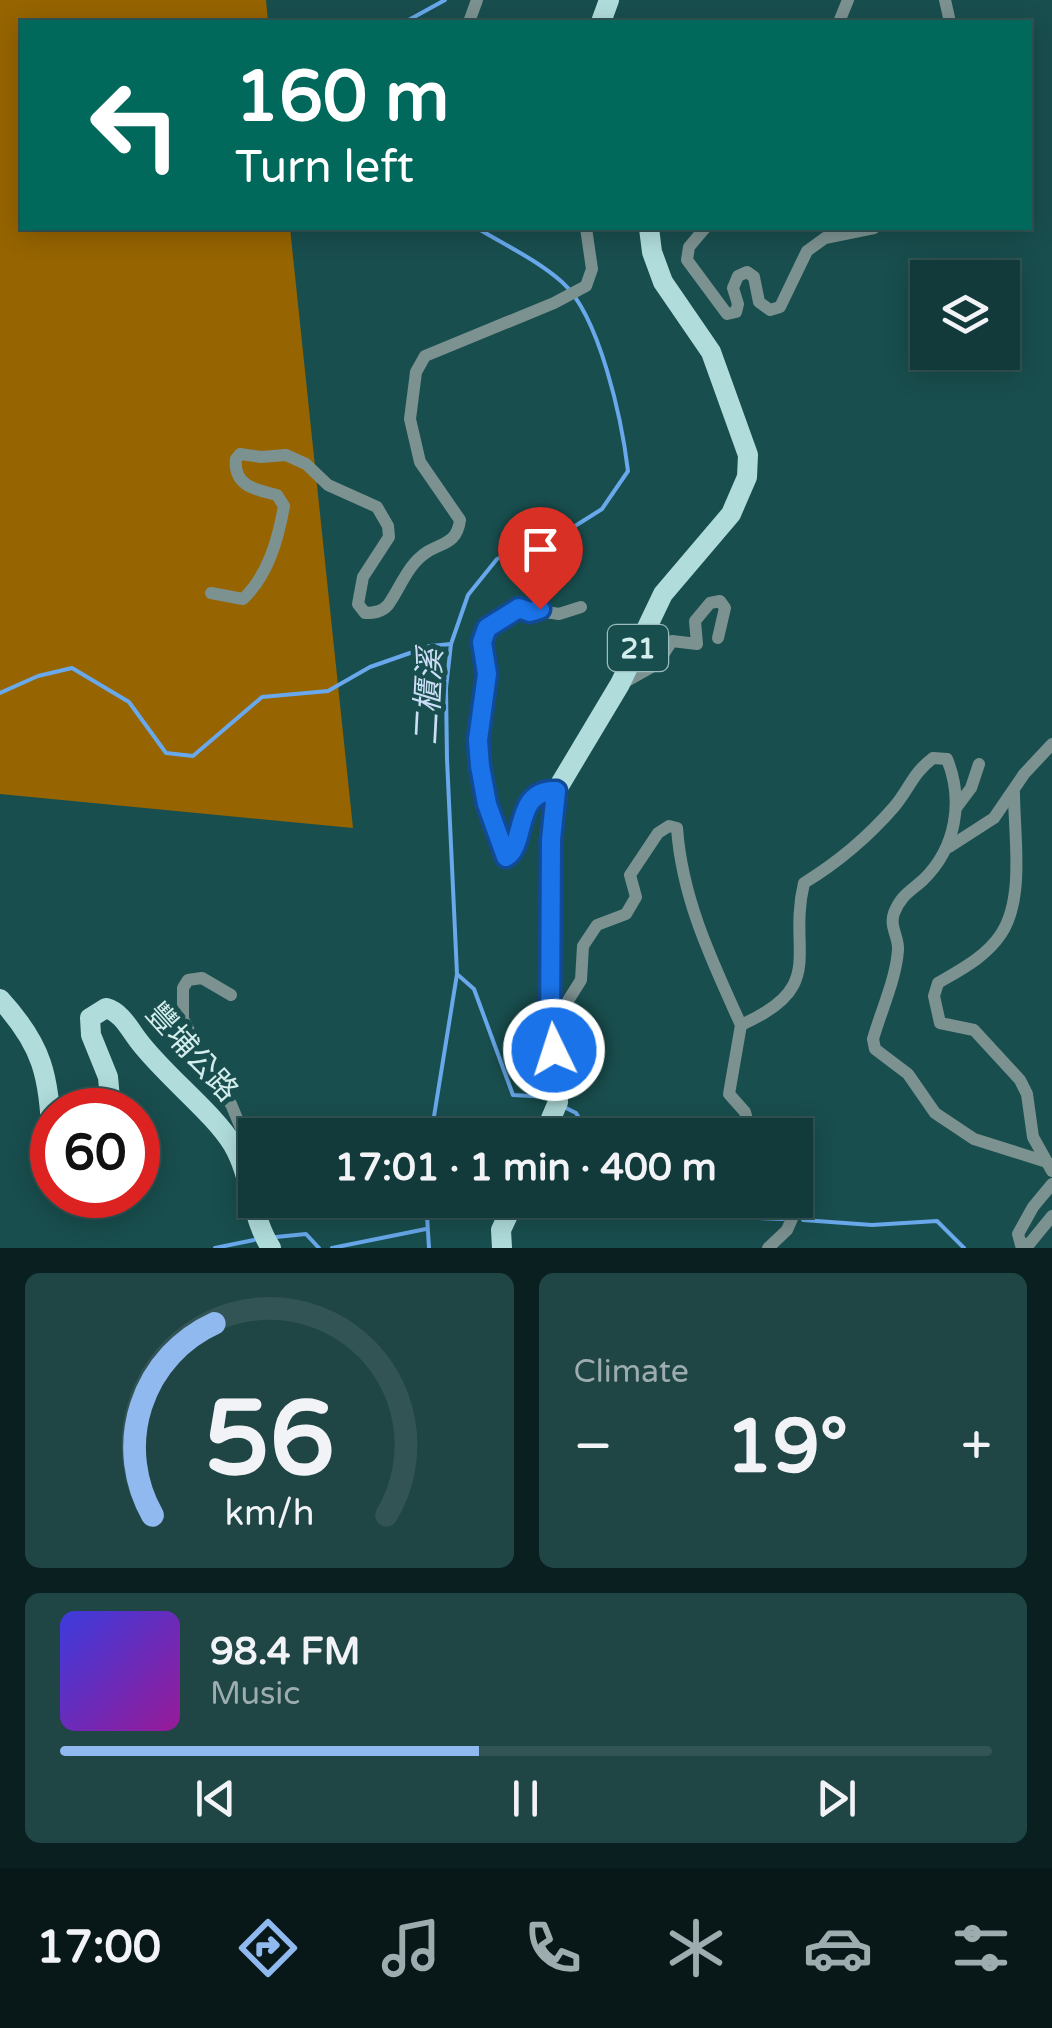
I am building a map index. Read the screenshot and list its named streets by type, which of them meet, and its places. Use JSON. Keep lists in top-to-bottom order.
{
  "streets": {
    "main road": ["21", "豐埔公路"]
  },
  "water": ["二櫃溪"],
  "page": {
    "turn": ["160 m", "Turn left"],
    "limit": "60",
    "trip": "17:01 · 1 min · 400 m",
    "tile": "Climate",
    "heat": ["−", "19°", "+"],
    "song": ["98.4 FM", "Music"],
    "tabs": "17:00",
    "gauge": ["56", "km/h"]
  }
}
